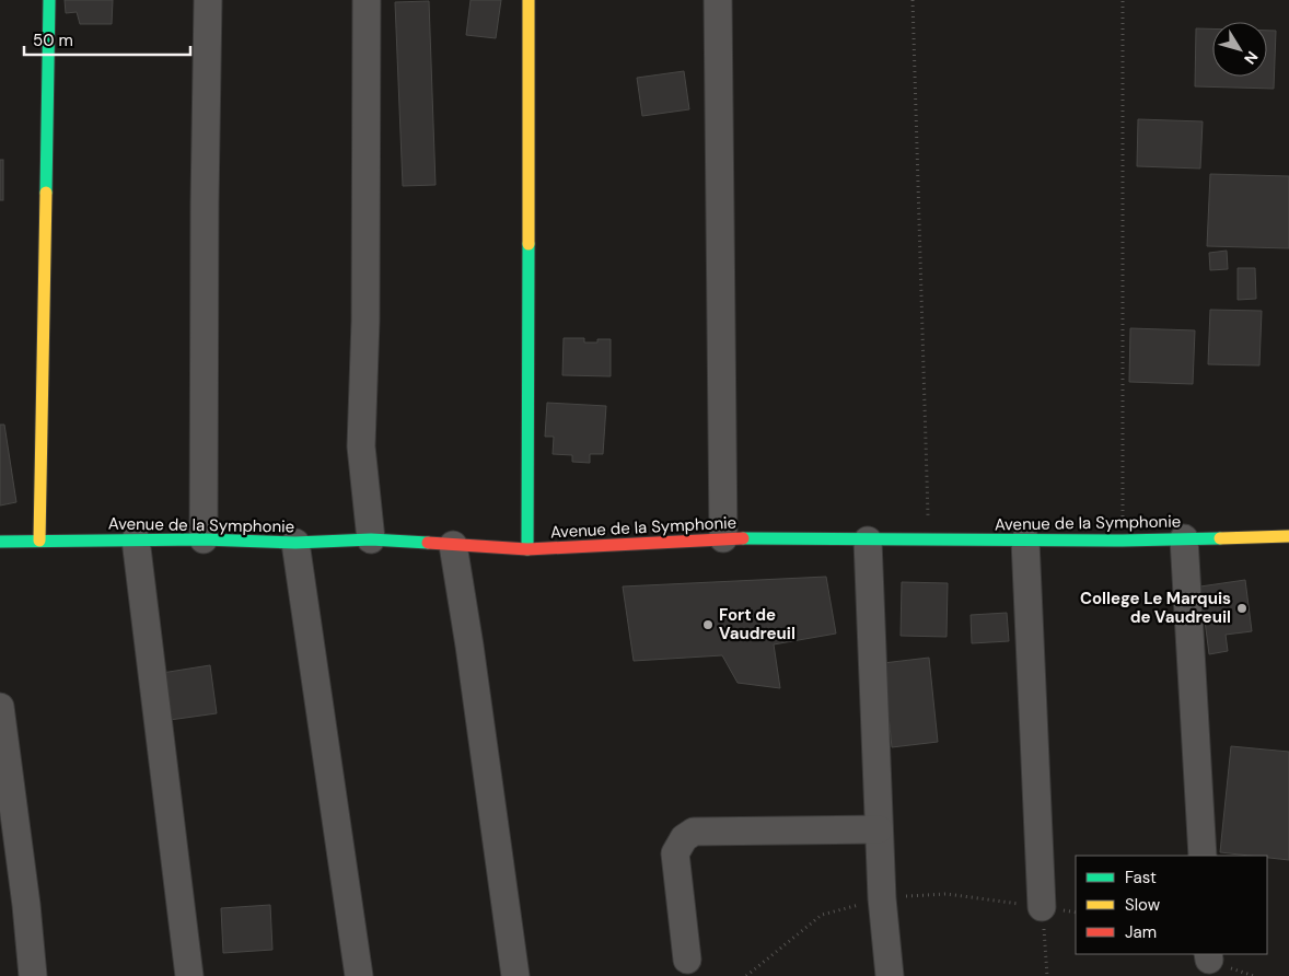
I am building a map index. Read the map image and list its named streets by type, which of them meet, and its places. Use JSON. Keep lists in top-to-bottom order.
{
  "streets": {
    "street": ["Avenue de la Symphonie"]
  },
  "places": ["College Le Marquis de Vaudreuil", "Fort de Vaudreuil"],
  "legend": ["Fast", "Slow", "Jam"],
  "scale_bar": "50 m",
  "north": "bottom right"
}
